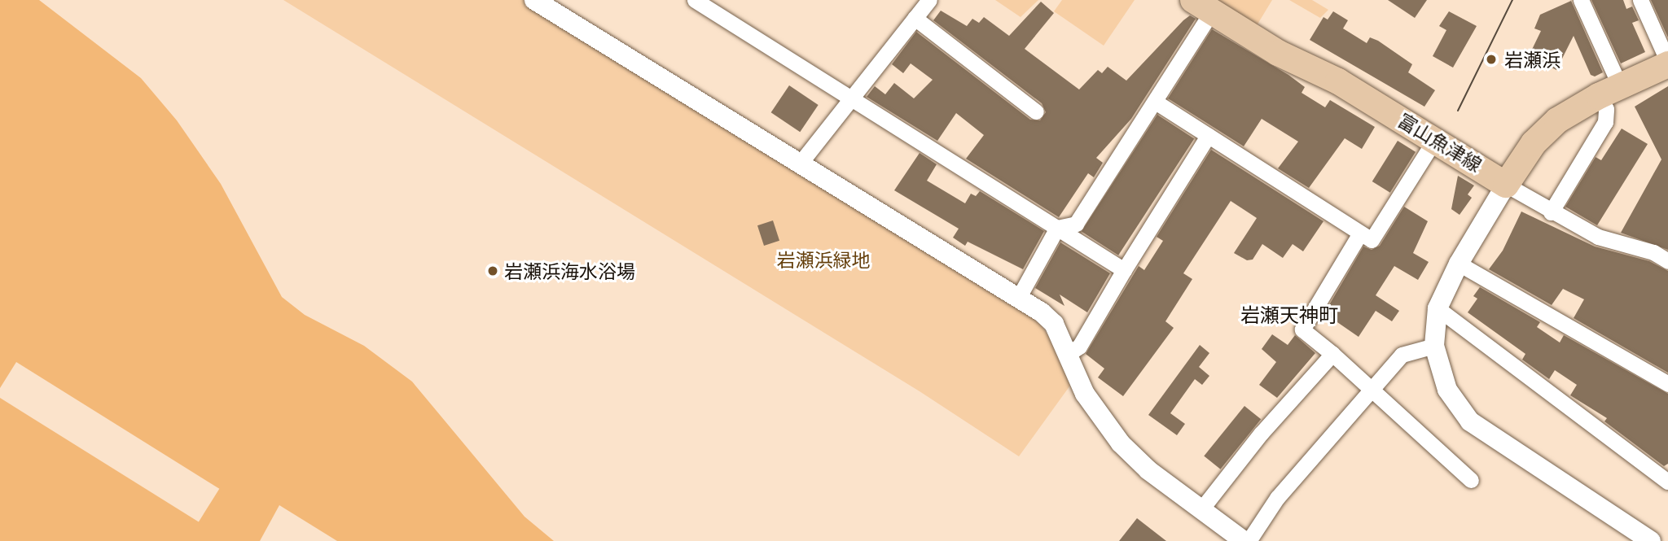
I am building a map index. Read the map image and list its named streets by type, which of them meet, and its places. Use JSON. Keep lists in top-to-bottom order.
{
  "streets": {
    "main road": ["富山魚津線"]
  },
  "districts": ["岩瀬天神町"],
  "parks": ["岩瀬浜緑地"],
  "places": ["岩瀬浜", "岩瀬浜海水浴場"]
}
